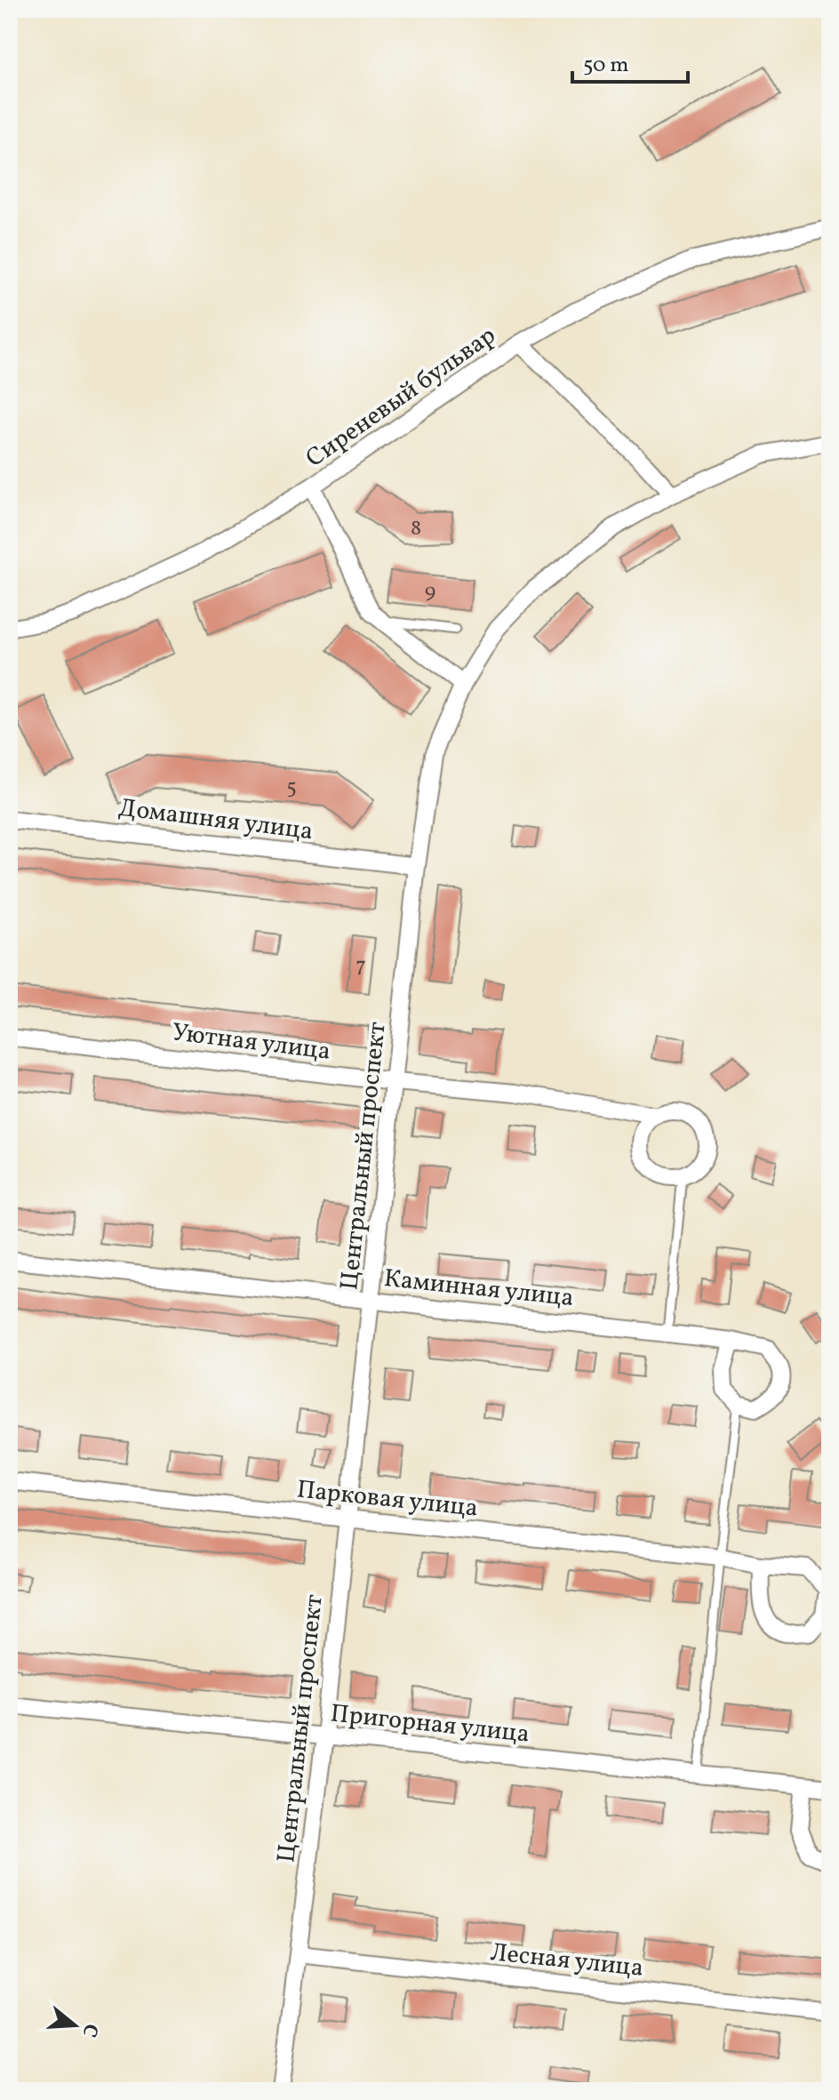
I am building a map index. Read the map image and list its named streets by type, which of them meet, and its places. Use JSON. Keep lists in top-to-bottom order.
{
  "streets": {
    "street": [
      "Сиреневый бульвар",
      "Домашняя улица",
      "Уютная улица",
      "Центральный проспект",
      "Каминная улица",
      "Парковая улица",
      "Пригорная улица",
      "Лесная улица"
    ]
  },
  "crossings": [
    ["Домашняя улица", "Центральный проспект"],
    ["Уютная улица", "Центральный проспект"],
    ["Центральный проспект", "Каминная улица"],
    ["Центральный проспект", "Парковая улица"],
    ["Центральный проспект", "Пригорная улица"],
    ["Центральный проспект", "Лесная улица"]
  ],
  "house_numbers": [
    "8",
    "9",
    "5",
    "7"
  ],
  "scale_bar": "50 m",
  "north": "right"
}
